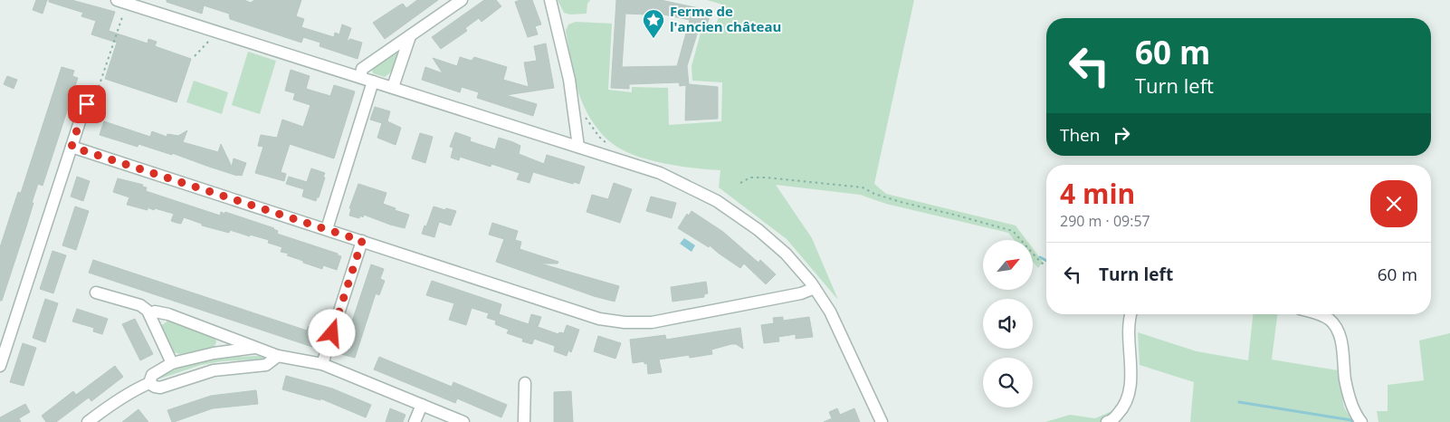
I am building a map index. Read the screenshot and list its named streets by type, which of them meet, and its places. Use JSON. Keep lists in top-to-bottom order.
{
  "places": {
    "place": ["Ferme de l'ancien château"]
  },
  "north": "top right",
  "page": {
    "turn": ["60 m", "Turn left"],
    "then": "Then",
    "heading": ["4 min", "290 m · 09:57"],
    "list": [
      {
        "name": "Turn left",
        "value": "60 m"
      }
    ]
  }
}
